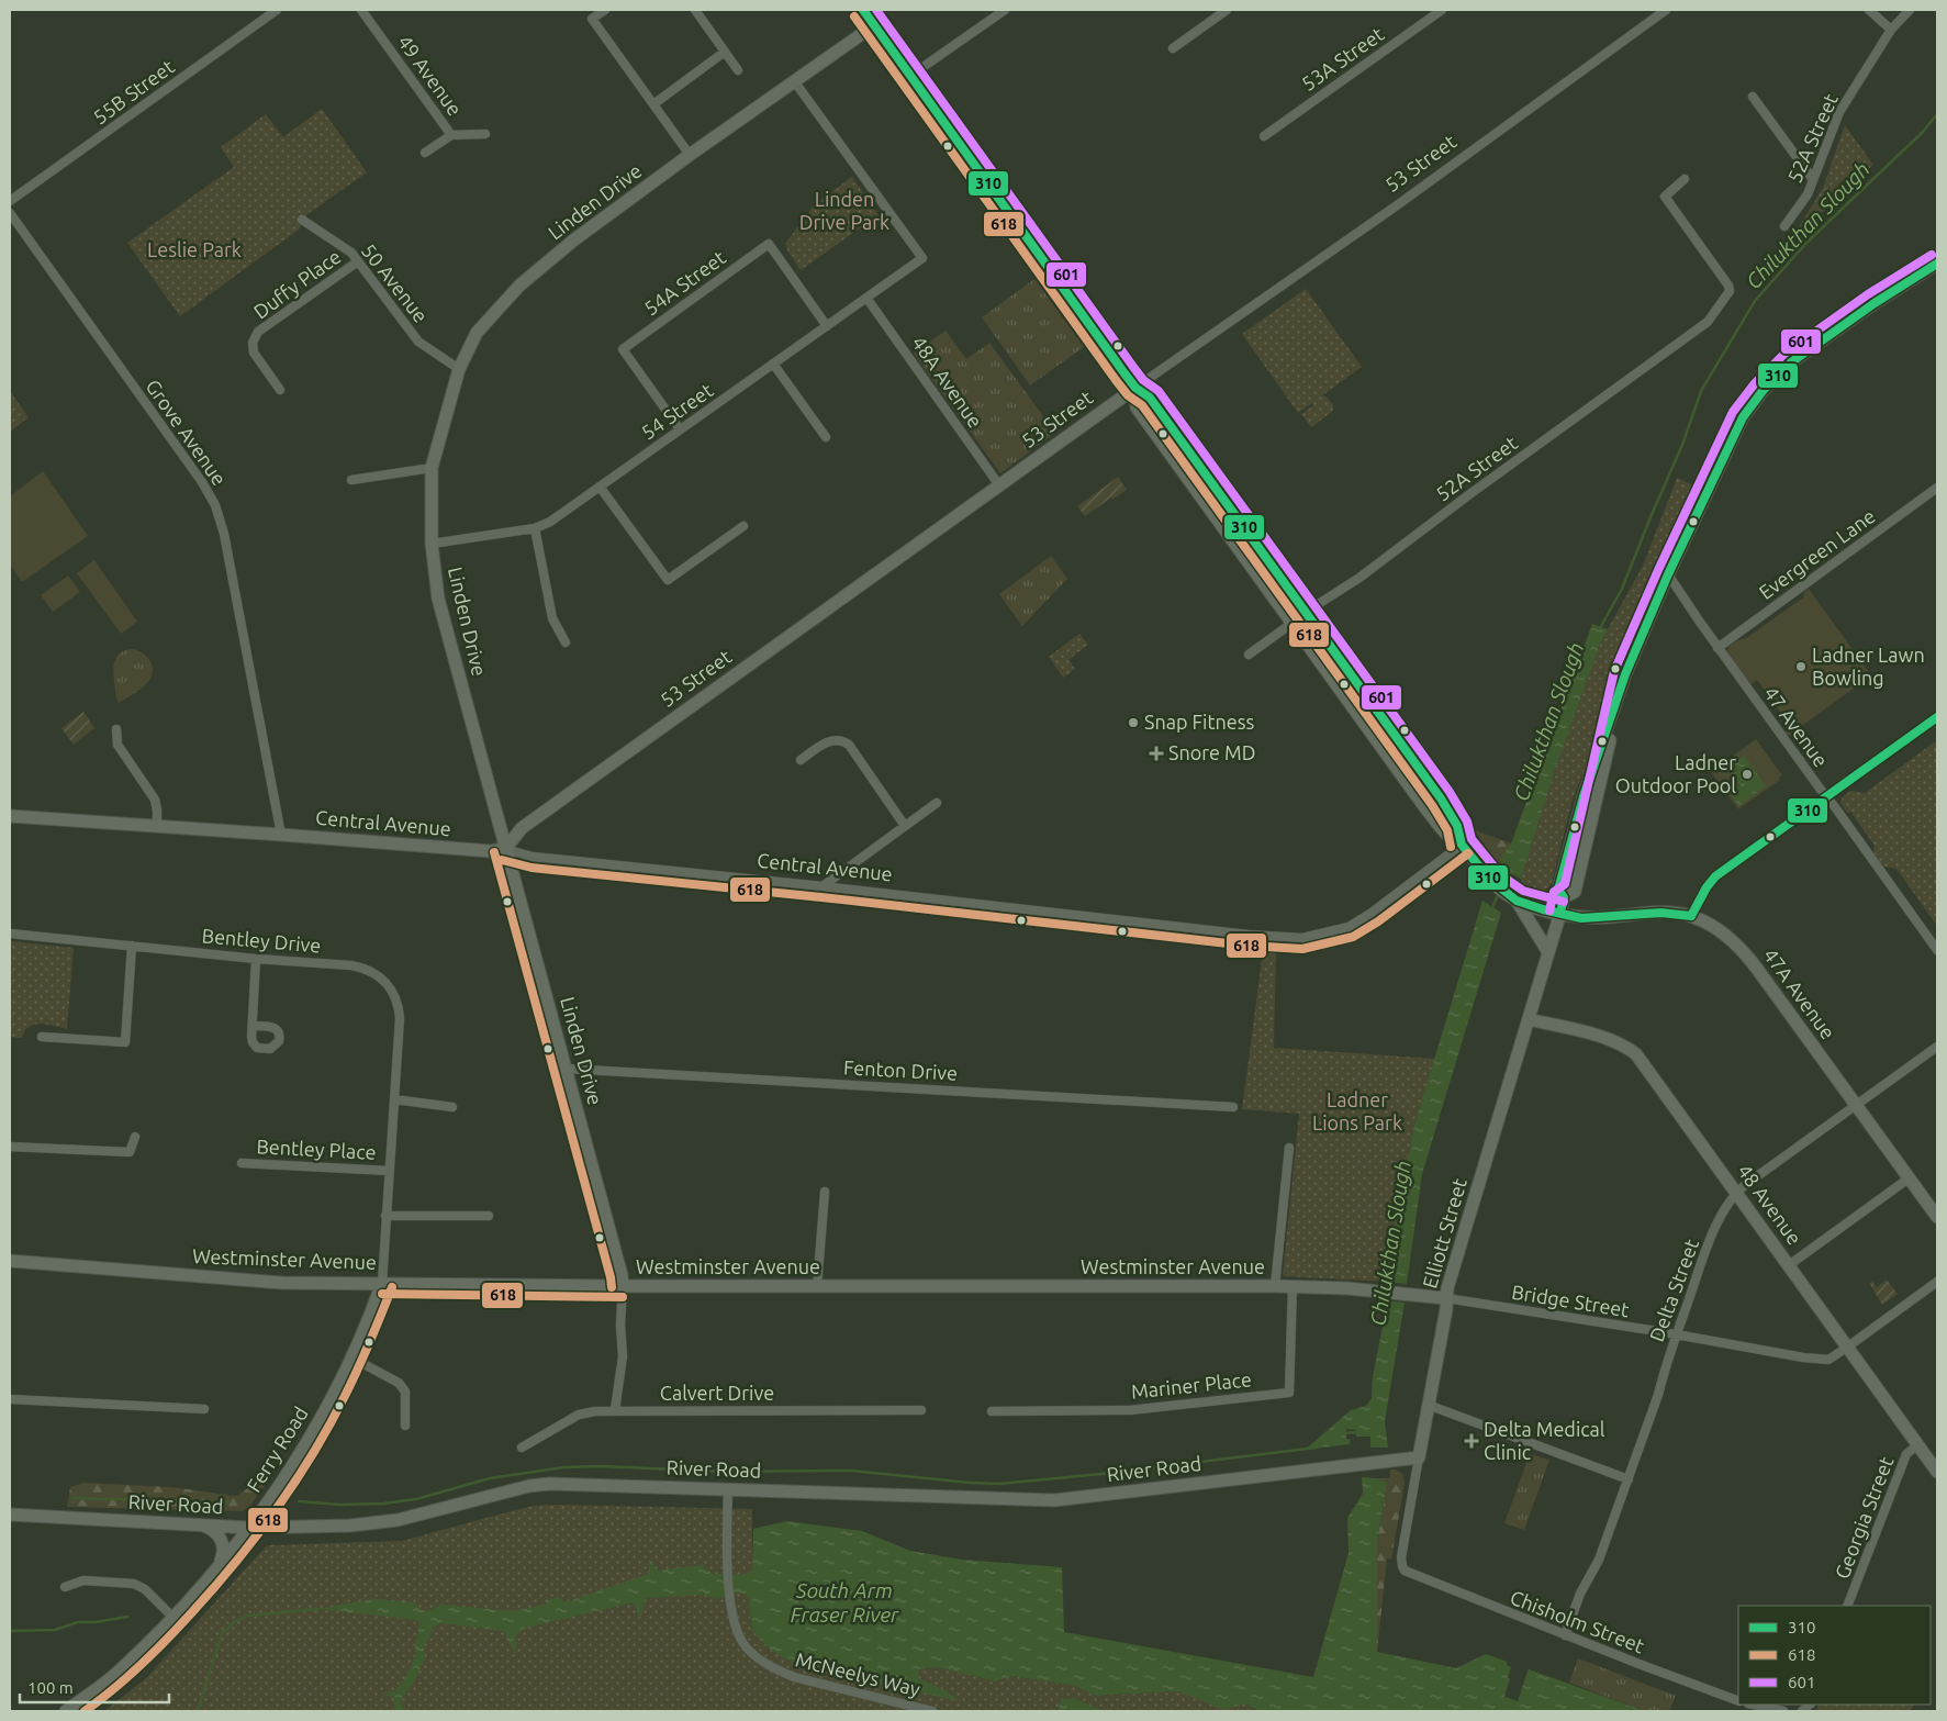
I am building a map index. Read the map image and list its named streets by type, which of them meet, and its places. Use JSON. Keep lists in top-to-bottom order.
{
  "streets": {
    "street": [
      "53A Street",
      "49 Avenue",
      "55B Street",
      "52A Street",
      "53 Street",
      "Linden Drive",
      "50 Avenue",
      "54A Street",
      "Duffy Place",
      "48A Avenue",
      "54 Street",
      "Grove Avenue",
      "Evergreen Lane",
      "47 Avenue",
      "Central Avenue",
      "Bentley Drive",
      "47A Avenue",
      "Fenton Drive",
      "Bentley Place",
      "48 Avenue",
      "Elliott Street",
      "Westminster Avenue",
      "Delta Street",
      "Bridge Street",
      "Mariner Place",
      "Calvert Drive",
      "Ferry Road",
      "River Road",
      "Georgia Street",
      "Chisholm Street",
      "McNeelys Way"
    ]
  },
  "crossings": [
    ["53 Street", "Linden Drive"],
    ["53 Street", "48A Avenue"],
    ["53 Street", "Central Avenue"],
    ["Linden Drive", "50 Avenue"],
    ["Linden Drive", "54 Street"],
    ["Linden Drive", "Central Avenue"],
    ["Linden Drive", "Fenton Drive"],
    ["Linden Drive", "Westminster Avenue"],
    ["Linden Drive", "Calvert Drive"],
    ["50 Avenue", "Duffy Place"],
    ["54A Street", "54 Street"],
    ["48A Avenue", "54 Street"],
    ["Grove Avenue", "Central Avenue"],
    ["Evergreen Lane", "47 Avenue"],
    ["47 Avenue", "Elliott Street"],
    ["Bentley Drive", "Bentley Place"],
    ["Bentley Drive", "Westminster Avenue"],
    ["Bentley Drive", "Ferry Road"],
    ["47A Avenue", "Elliott Street"],
    ["47A Avenue", "Delta Street"],
    ["48 Avenue", "Elliott Street"],
    ["48 Avenue", "Delta Street"],
    ["48 Avenue", "Bridge Street"],
    ["48 Avenue", "Georgia Street"],
    ["Elliott Street", "Westminster Avenue"],
    ["Elliott Street", "Bridge Street"],
    ["Elliott Street", "River Road"],
    ["Elliott Street", "Chisholm Street"],
    ["Westminster Avenue", "Bridge Street"],
    ["Westminster Avenue", "Mariner Place"],
    ["Westminster Avenue", "Ferry Road"],
    ["Delta Street", "Bridge Street"],
    ["Delta Street", "Chisholm Street"],
    ["Ferry Road", "River Road"],
    ["River Road", "McNeelys Way"]
  ],
  "water": ["Chilukthan Slough", "South Arm Fraser River"],
  "parks": ["Linden Drive Park", "Leslie Park", "Ladner Lions Park"],
  "places": {
    "other": ["Ladner Lawn Bowling", "Snap Fitness", "Ladner Outdoor Pool"],
    "health": ["Snore MD", "Delta Medical Clinic"]
  },
  "lines": ["transit line 310", "transit line 601", "transit line 618"],
  "legend": ["310", "618", "601"],
  "scale_bar": "100 m"
}
